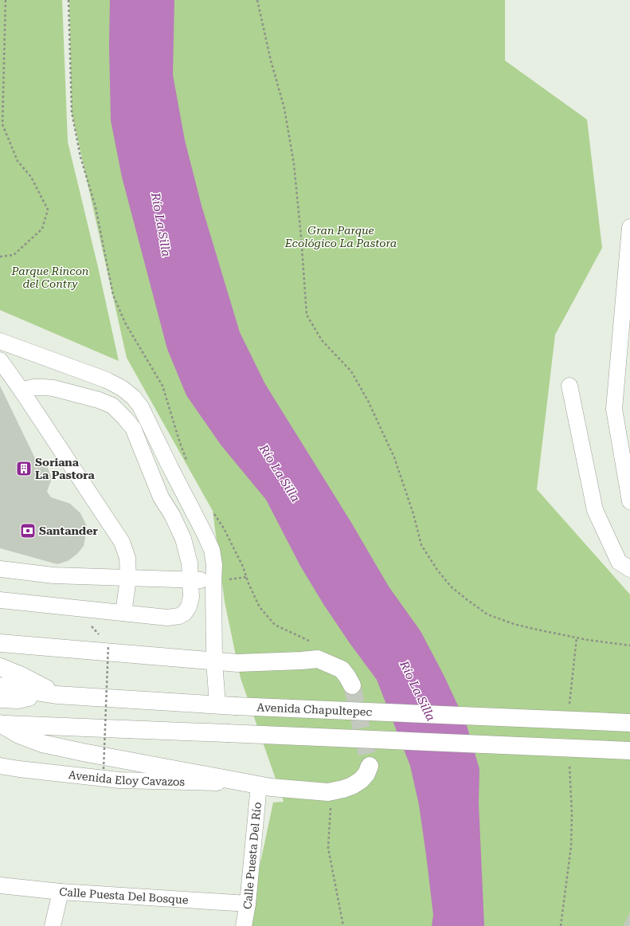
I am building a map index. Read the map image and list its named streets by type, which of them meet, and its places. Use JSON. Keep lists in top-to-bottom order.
{
  "streets": {
    "main road": ["Avenida Chapultepec"],
    "street": ["Avenida Eloy Cavazos", "Calle Puesta Del Río", "Calle Puesta Del Bosque"]
  },
  "crossings": [
    ["Avenida Eloy Cavazos", "Calle Puesta Del Río"],
    ["Calle Puesta Del Río", "Calle Puesta Del Bosque"]
  ],
  "water": ["Río La Silla"],
  "parks": ["Gran Parque Ecológico La Pastora", "Parque Rincon del Contry"],
  "places": {
    "building": ["Soriana La Pastora"],
    "bank": ["Santander"]
  }
}
